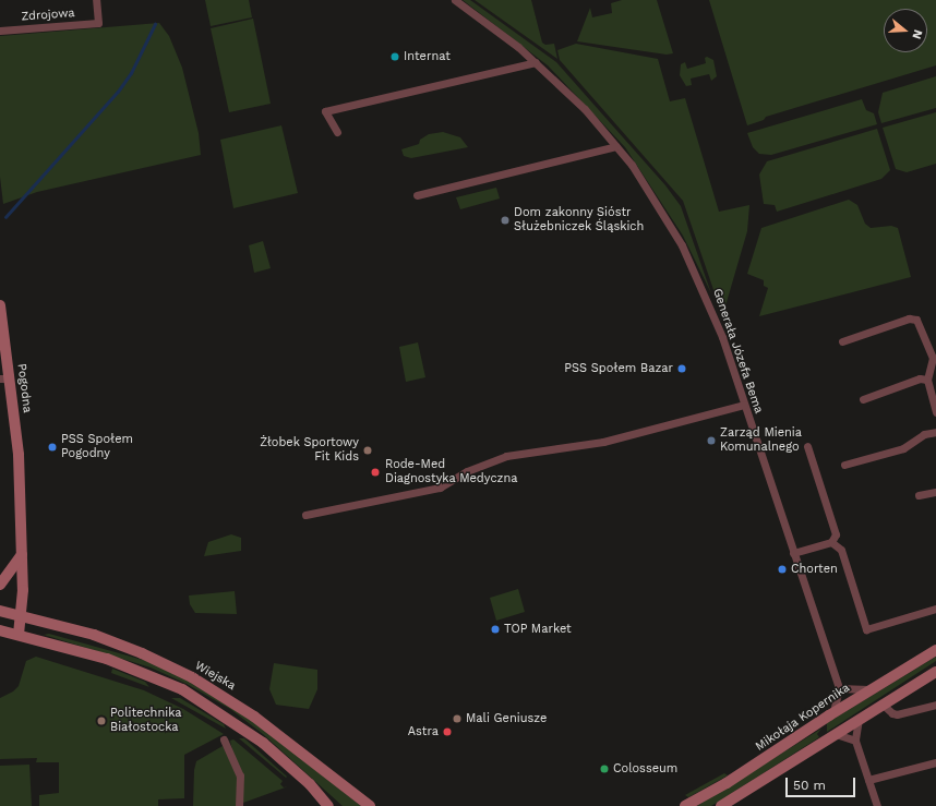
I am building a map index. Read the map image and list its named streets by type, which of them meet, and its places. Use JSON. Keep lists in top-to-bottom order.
{
  "streets": {
    "main road": ["Pogodna", "Wiejska", "Mikołaja Kopernika"],
    "street": ["Zdrojowa", "Generała Józefa Bema"]
  },
  "crossings": [
    ["Pogodna", "Wiejska"]
  ],
  "places": [
    "Internat",
    "Dom zakonny Sióstr Służebniczek Śląskich",
    "PSS Społem Bazar",
    "Zarząd Mienia Komunalnego",
    "PSS Społem Pogodny",
    "Żłobek Sportowy Fit Kids",
    "Rode-Med Diagnostyka Medyczna",
    "Chorten",
    "TOP Market",
    "Mali Geniusze",
    "Politechnika Białostocka",
    "Astra",
    "Colosseum"
  ],
  "scale_bar": "50 m",
  "north": "right"
}
